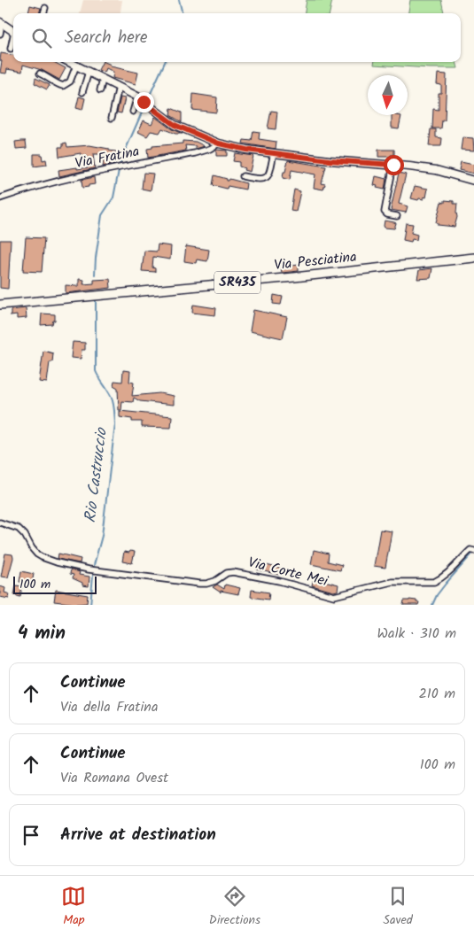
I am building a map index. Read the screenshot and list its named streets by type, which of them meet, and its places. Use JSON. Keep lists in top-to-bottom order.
{
  "streets": {
    "main road": ["Via Pesciatina", "SR435"],
    "street": ["Via Fratina", "Via Corte Mei"]
  },
  "water": ["Rio Castruccio"],
  "scale_bar": "100 m",
  "north": "bottom",
  "page": {
    "search": "Search here",
    "scale": "100 m",
    "heading": ["4 min", "Walk · 310 m"],
    "list": [
      ["Continue", "Via della Fratina", "210 m"],
      ["Continue", "Via Romana Ovest", "100 m"],
      "Arrive at destination"
    ],
    "nav": ["Map", "Directions", "Saved"]
  }
}
